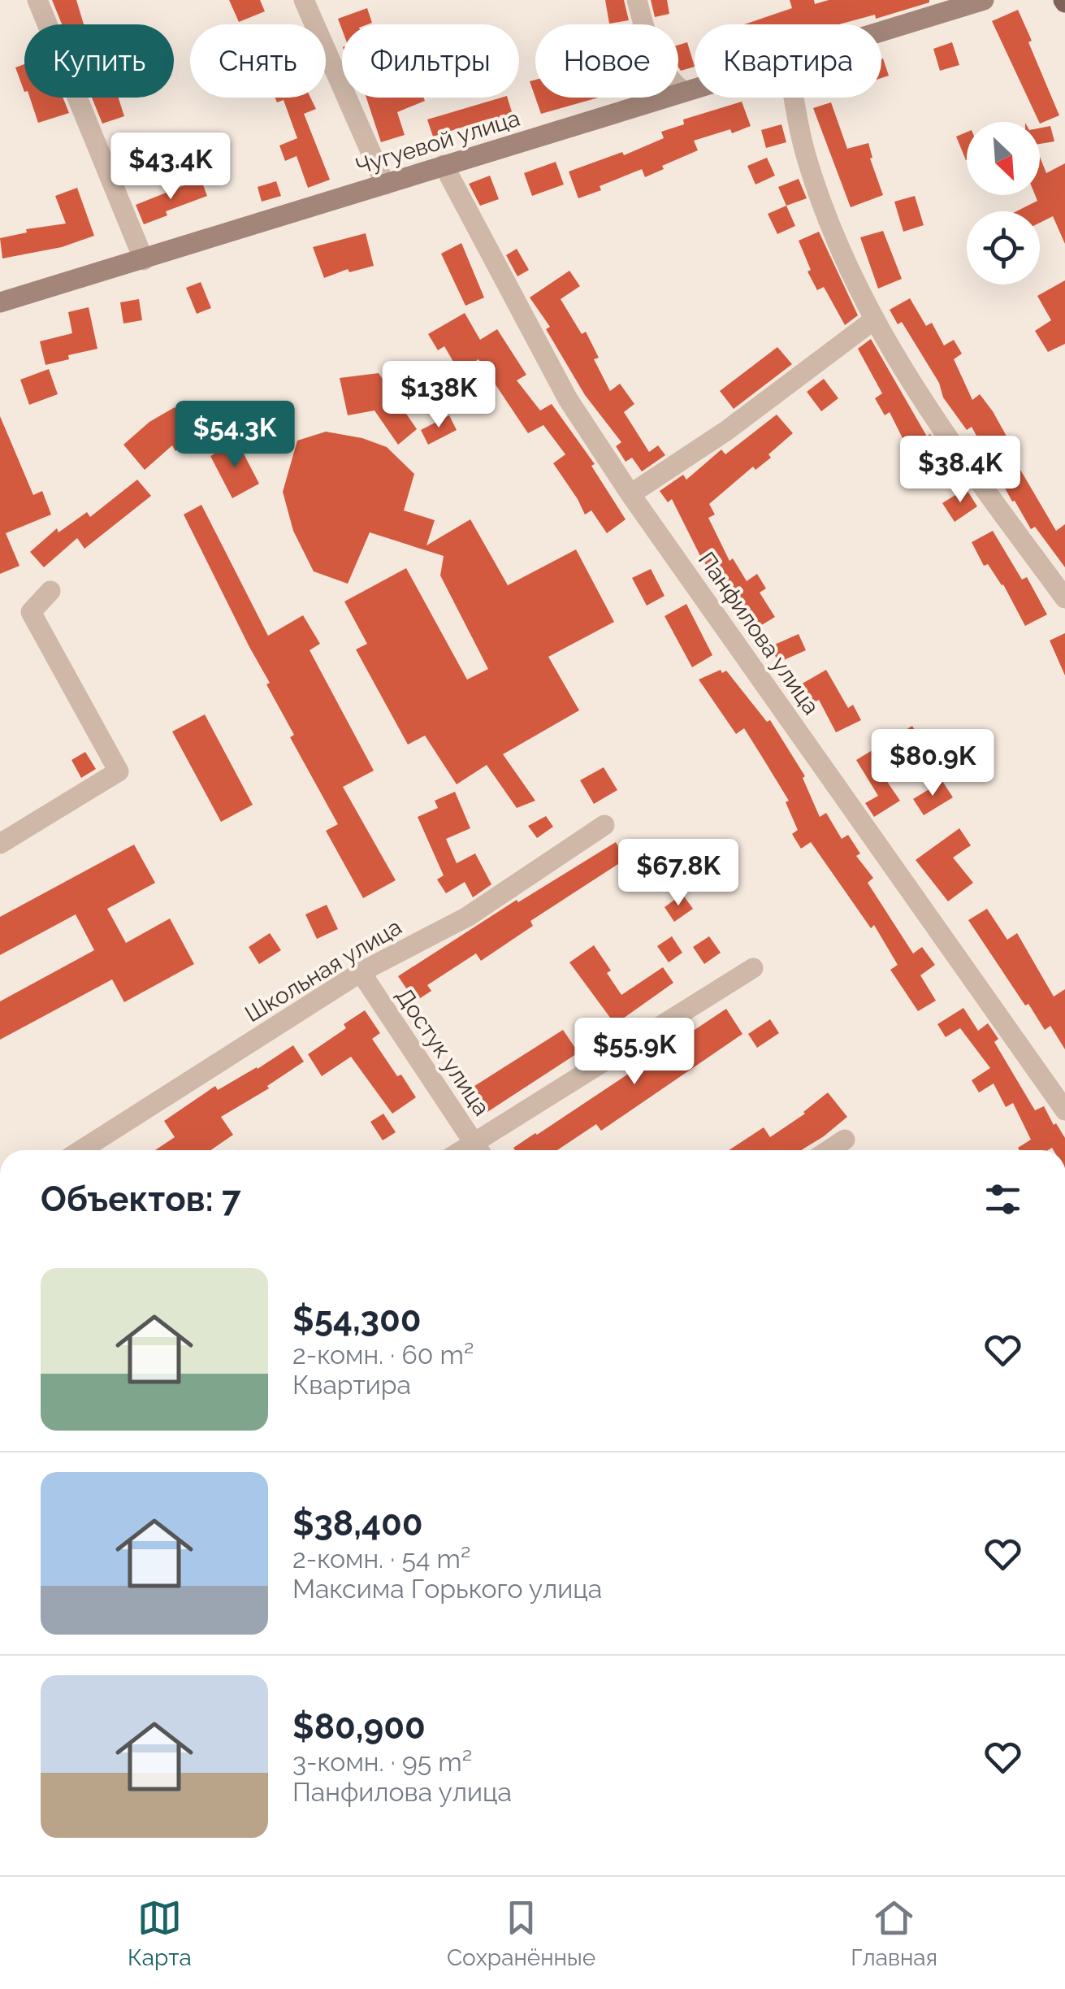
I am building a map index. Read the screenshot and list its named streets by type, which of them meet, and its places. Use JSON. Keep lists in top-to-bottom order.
{
  "streets": {
    "street": [
      "Чугуевой улица",
      "Панфилова улица",
      "Школьная улица",
      "Достук улица"
    ]
  },
  "crossings": [
    ["Чугуевой улица", "Панфилова улица"],
    ["Школьная улица", "Достук улица"]
  ],
  "north": "bottom right",
  "page": {
    "chip": [
      "Купить",
      "Снять",
      "Фильтры",
      "Новое",
      "Квартира"
    ],
    "price": [
      "$43.4K",
      "$138K",
      "$54.3K",
      "$38.4K",
      "$80.9K",
      "$67.8K",
      "$55.9K"
    ],
    "heading": "Объектов: 7",
    "list": [
      {
        "name": "$54,300",
        "note": "2-комн. · 60 m² · Квартира"
      },
      {
        "name": "$38,400",
        "note": "2-комн. · 54 m² · Максима Горького улица"
      },
      {
        "name": "$80,900",
        "note": "3-комн. · 95 m² · Панфилова улица"
      }
    ],
    "tabs": ["Карта", "Сохранённые", "Главная"]
  }
}
